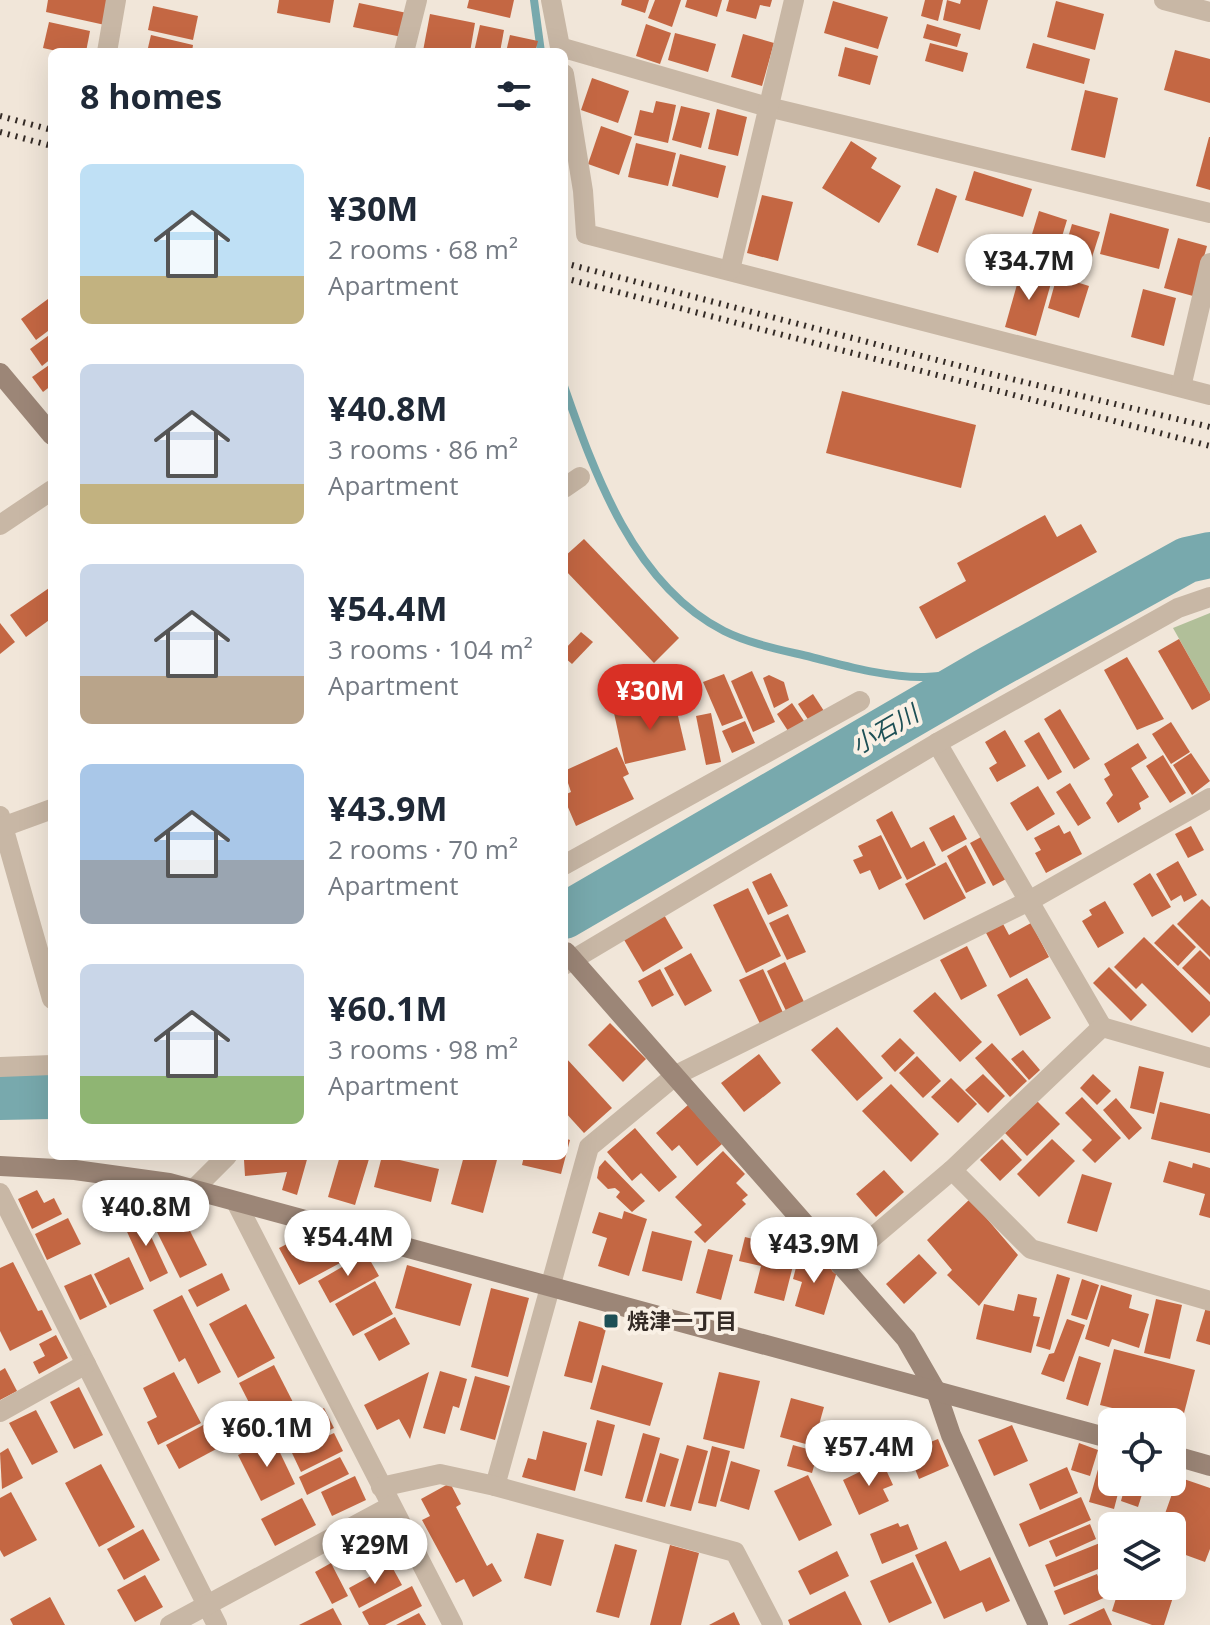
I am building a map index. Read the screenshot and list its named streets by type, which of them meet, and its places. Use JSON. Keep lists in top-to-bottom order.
{
  "water": ["小石川"],
  "places": {
    "transit": ["焼津一丁目"]
  },
  "page": {
    "heading": "8 homes",
    "list": [
      {
        "name": "¥30M",
        "note": "2 rooms · 68 m² · Apartment"
      },
      {
        "name": "¥40.8M",
        "note": "3 rooms · 86 m² · Apartment"
      },
      {
        "name": "¥54.4M",
        "note": "3 rooms · 104 m² · Apartment"
      },
      {
        "name": "¥43.9M",
        "note": "2 rooms · 70 m² · Apartment"
      },
      {
        "name": "¥60.1M",
        "note": "3 rooms · 98 m² · Apartment"
      }
    ],
    "price": [
      "¥34.7M",
      "¥30M",
      "¥40.8M",
      "¥54.4M",
      "¥43.9M",
      "¥60.1M",
      "¥57.4M",
      "¥29M"
    ]
  }
}
